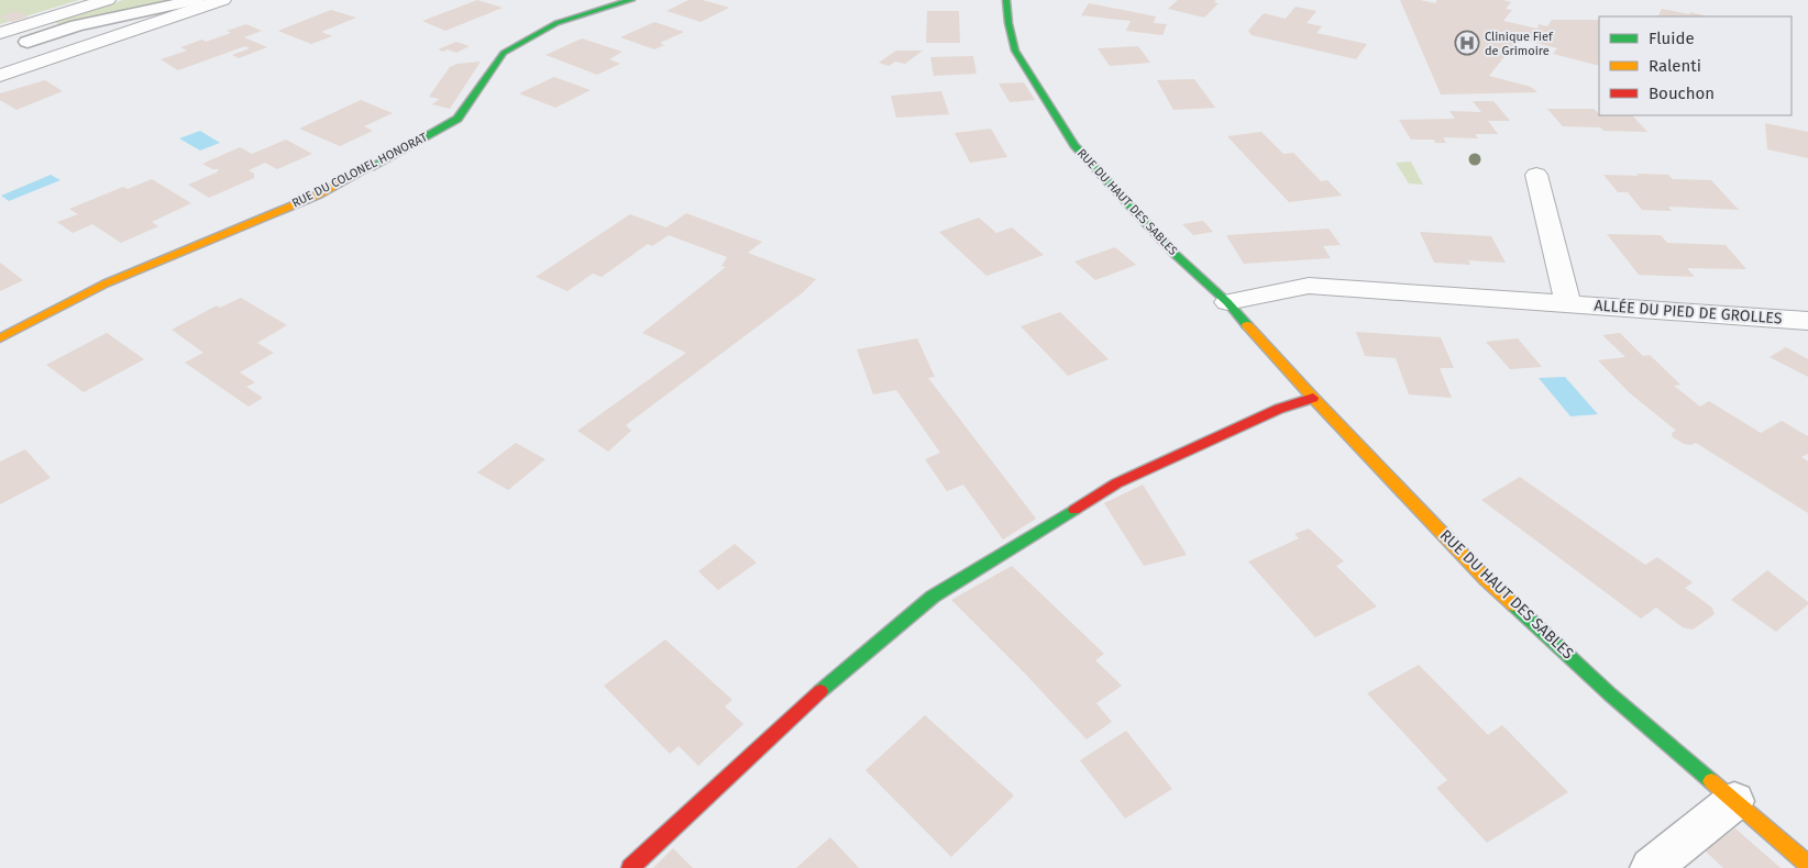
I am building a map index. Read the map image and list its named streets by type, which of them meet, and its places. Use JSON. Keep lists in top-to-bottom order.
{
  "streets": {
    "street": ["RUE DU COLONEL HONORAT", "RUE DU HAUT DES SABLES", "ALLÉE DU PIED DE GROLLES"]
  },
  "places": {
    "hospital": ["Clinique Fief de Grimoire"]
  },
  "legend": ["Fluide", "Ralenti", "Bouchon"]
}
